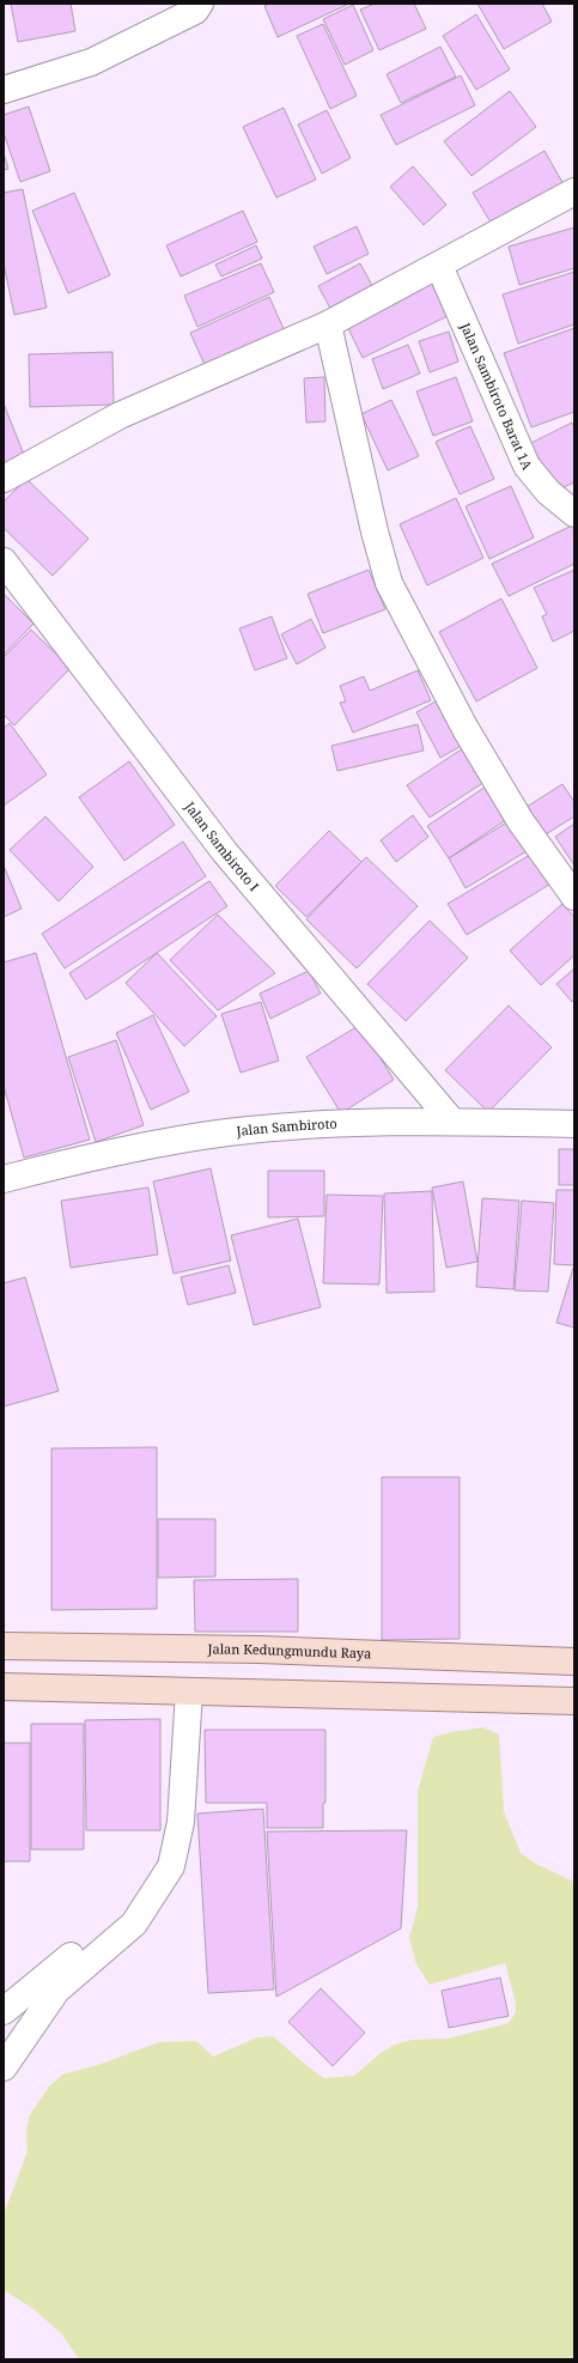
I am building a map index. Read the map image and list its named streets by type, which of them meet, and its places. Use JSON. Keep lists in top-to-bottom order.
{
  "streets": {
    "main road": ["Jalan Kedungmundu Raya"],
    "street": ["Jalan Sambiroto Barat 1A", "Jalan Sambiroto I", "Jalan Sambiroto"]
  },
  "crossings": [
    ["Jalan Sambiroto I", "Jalan Sambiroto"]
  ]
}
